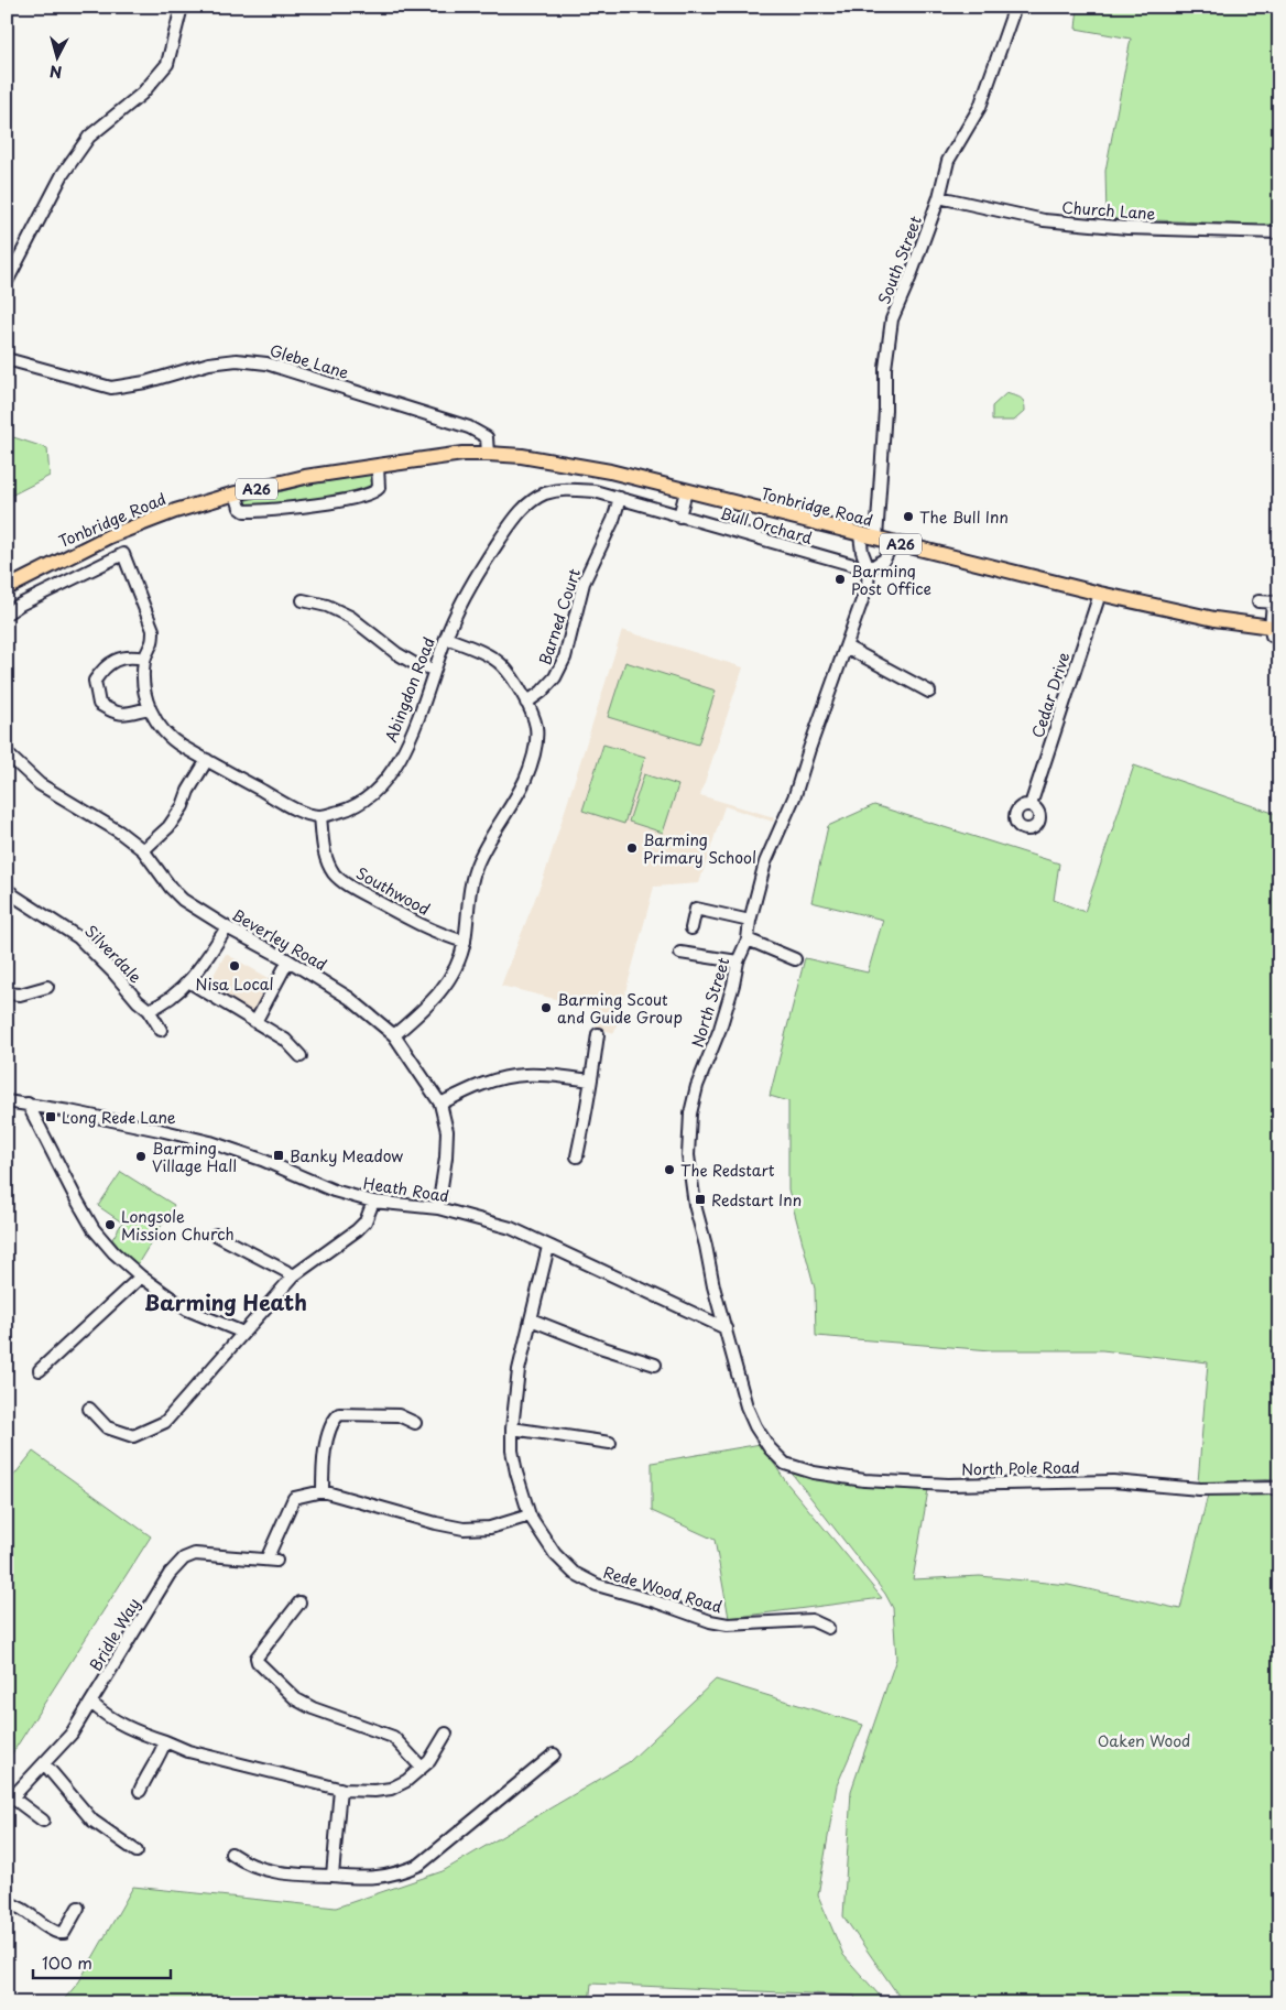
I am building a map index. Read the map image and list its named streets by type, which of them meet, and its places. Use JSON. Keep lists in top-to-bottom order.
{
  "streets": {
    "main road": ["A26", "Tonbridge Road"],
    "street": [
      "Church Lane",
      "South Street",
      "Glebe Lane",
      "Bull Orchard",
      "Barned Court",
      "Abingdon Road",
      "Cedar Drive",
      "Southwood",
      "Beverley Road",
      "Silverdale",
      "North Street",
      "Heath Road",
      "North Pole Road",
      "Rede Wood Road",
      "Bridle Way"
    ]
  },
  "crossings": [
    ["Church Lane", "South Street"],
    ["South Street", "Tonbridge Road"],
    ["Glebe Lane", "Tonbridge Road"],
    ["Tonbridge Road", "Cedar Drive"],
    ["Tonbridge Road", "North Street"],
    ["Bull Orchard", "Abingdon Road"],
    ["Bull Orchard", "North Street"],
    ["Barned Court", "Abingdon Road"],
    ["Abingdon Road", "Southwood"],
    ["Beverley Road", "Heath Road"],
    ["North Street", "Heath Road"],
    ["North Street", "North Pole Road"],
    ["Heath Road", "Rede Wood Road"]
  ],
  "districts": ["Barming Heath"],
  "parks": ["Oaken Wood"],
  "places": {
    "other": [
      "The Bull Inn",
      "Barming Post Office",
      "Barming Primary School",
      "Nisa Local",
      "Barming Scout and Guide Group",
      "Barming Village Hall",
      "The Redstart",
      "Longsole Mission Church"
    ],
    "transit": ["Long Rede Lane", "Banky Meadow", "Redstart Inn"]
  },
  "scale_bar": "100 m",
  "north": "bottom"
}
